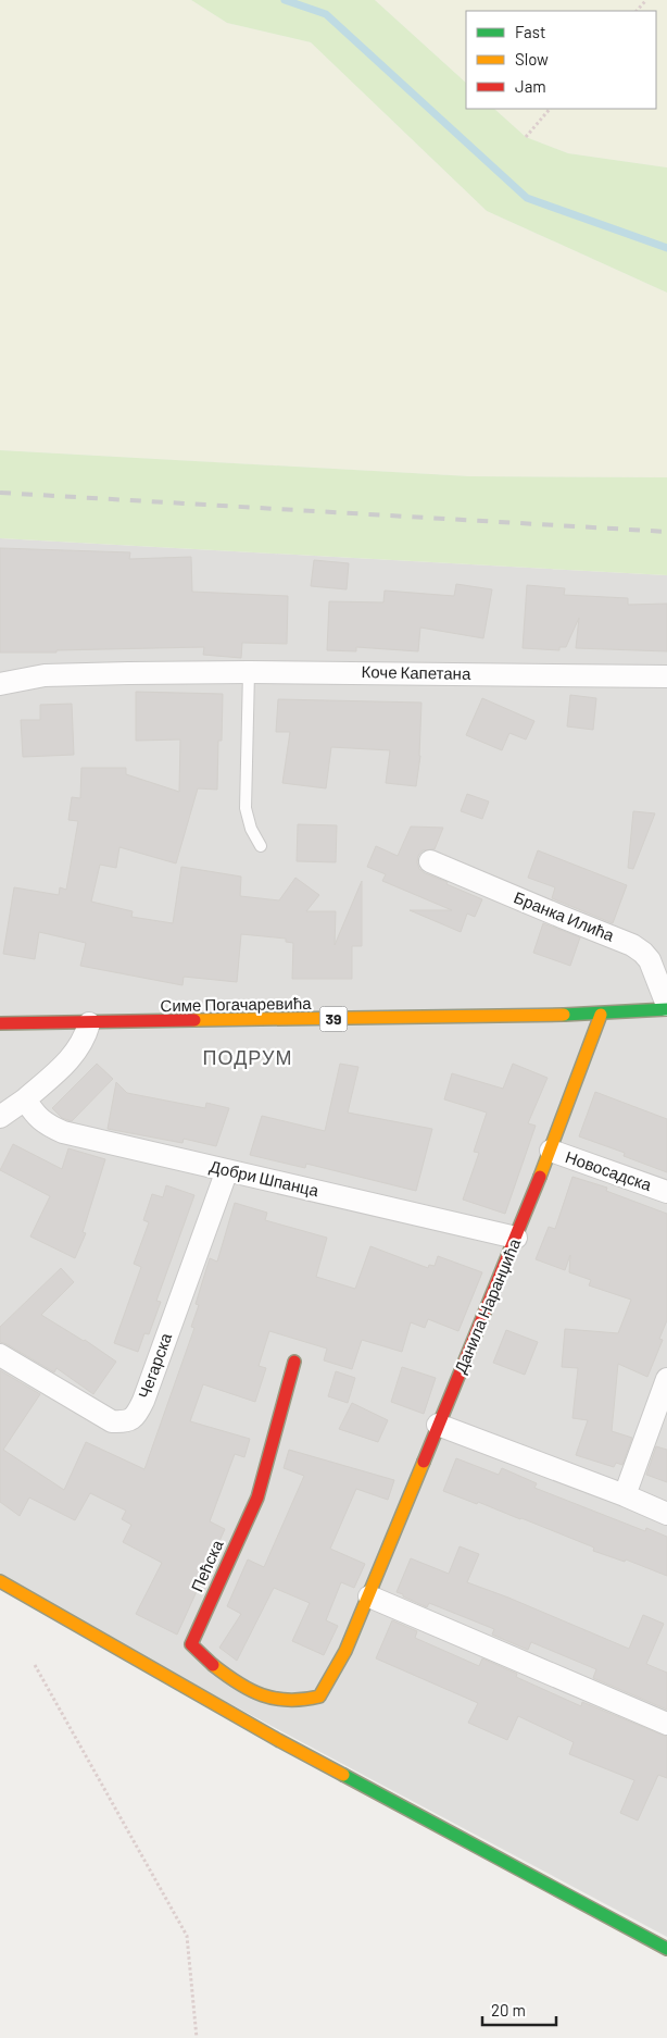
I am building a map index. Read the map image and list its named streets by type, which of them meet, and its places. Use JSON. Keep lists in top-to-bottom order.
{
  "streets": {
    "main road": [
      "Симе Погачаревића",
      "39",
      "Данила Наранџића",
      "Пећска"
    ],
    "street": [
      "Коче Капетана",
      "Бранка Илића",
      "Новосадска",
      "Добри Шпанца",
      "Чегарска"
    ]
  },
  "crossings": [
    ["Симе Погачаревића", "Данила Наранџића"],
    ["Новосадска", "Данила Наранџића"],
    ["Добри Шпанца", "Данила Наранџића"],
    ["Добри Шпанца", "Чегарска"],
    ["Данила Наранџића", "Пећска"]
  ],
  "districts": ["ПОДРУМ"],
  "legend": ["Fast", "Slow", "Jam"],
  "scale_bar": "20 m"
}
